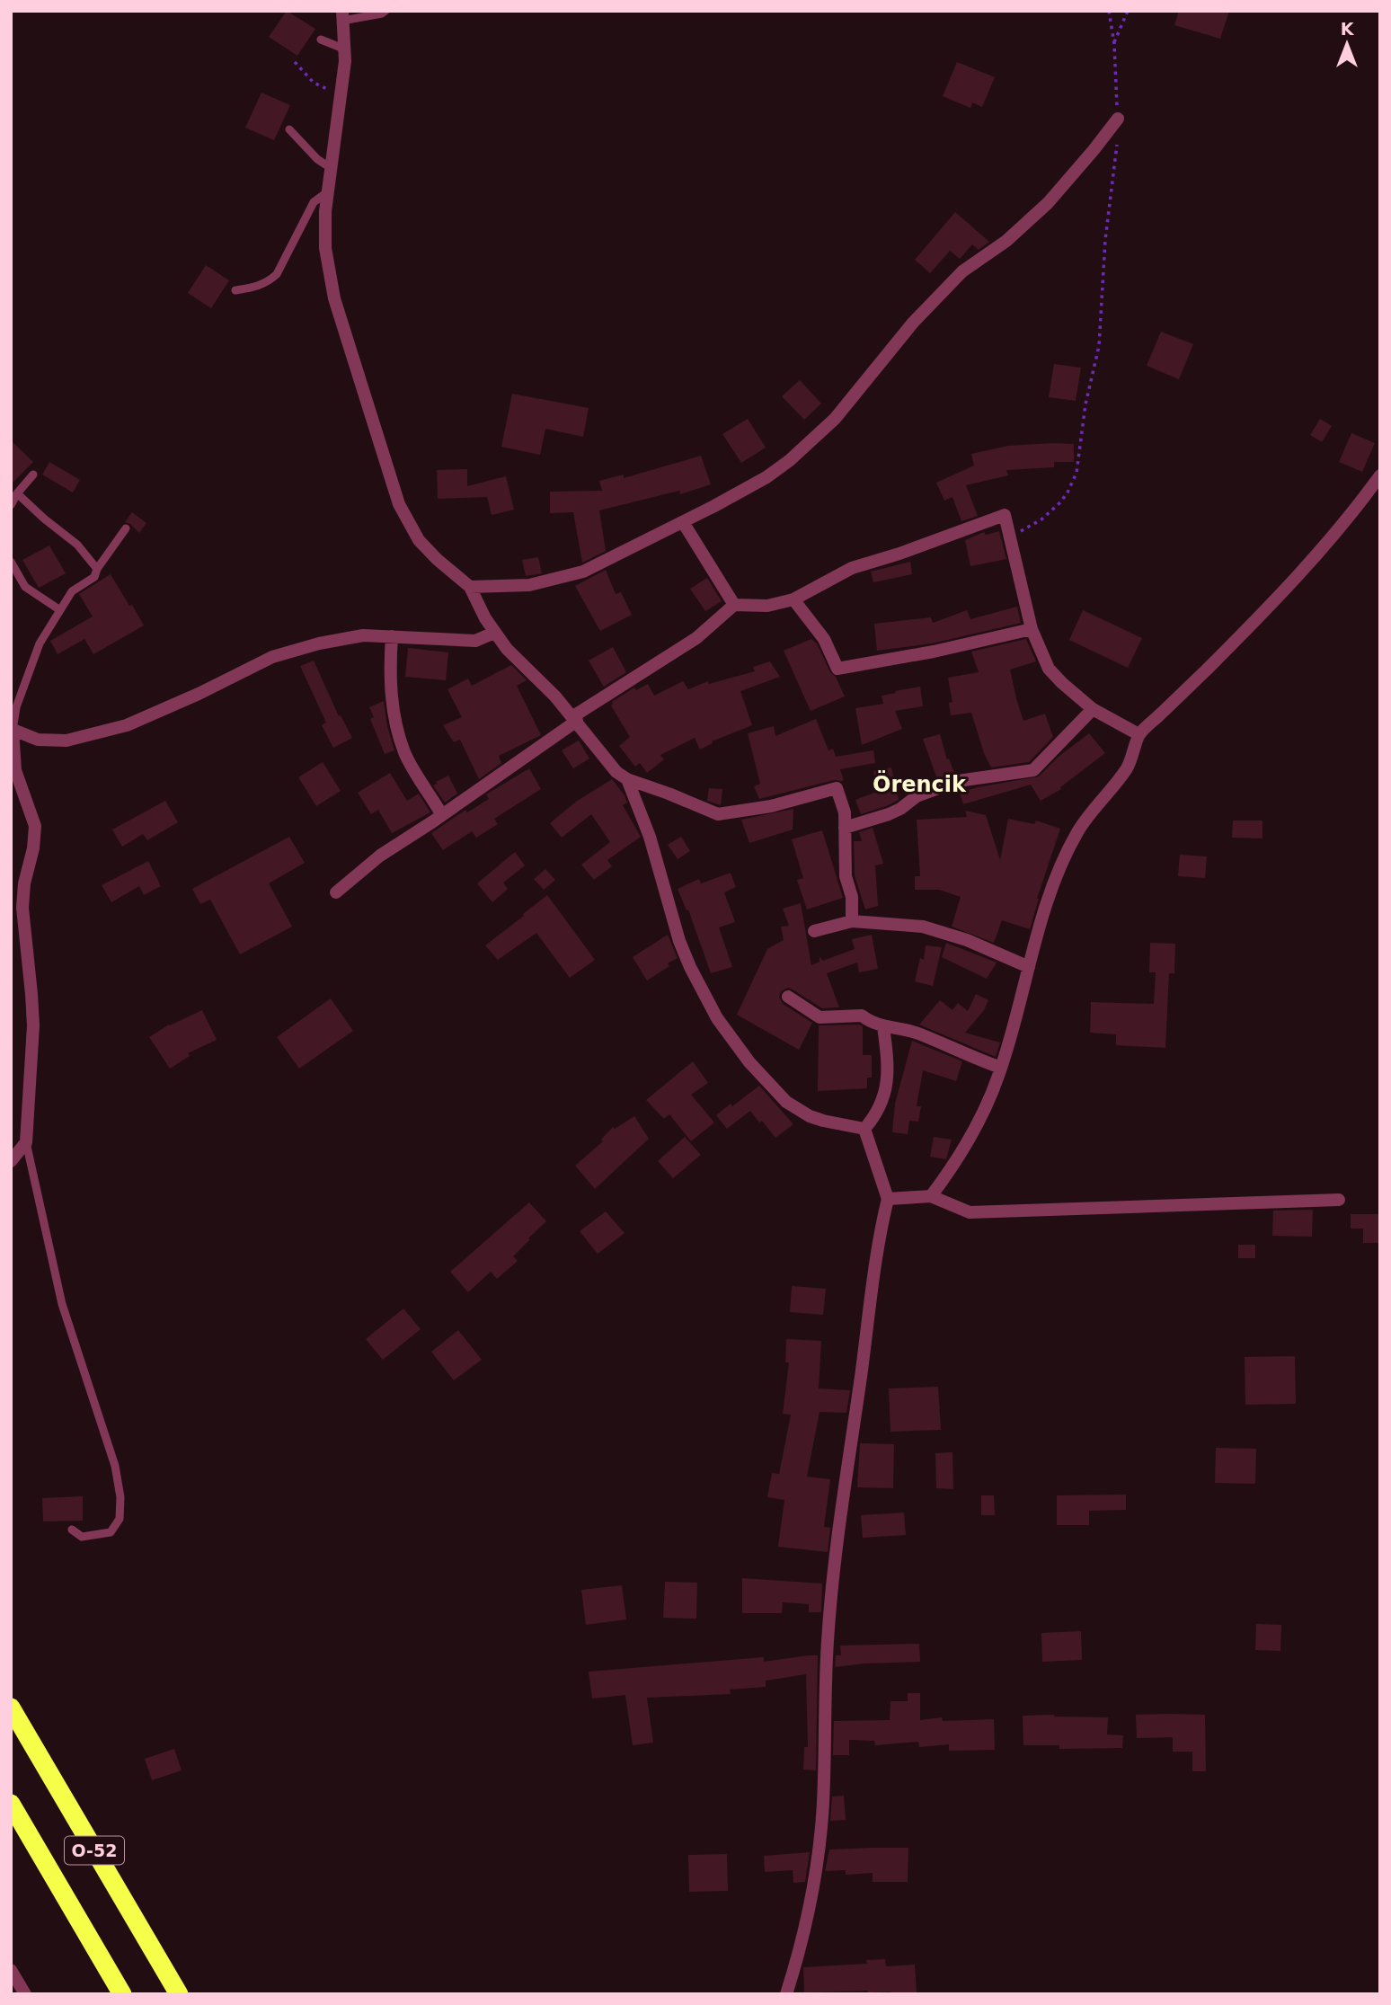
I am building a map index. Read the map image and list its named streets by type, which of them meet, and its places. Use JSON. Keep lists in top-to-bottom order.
{
  "streets": {
    "highway": ["O-52"]
  },
  "districts": ["Örencik"],
  "north": "top"
}
